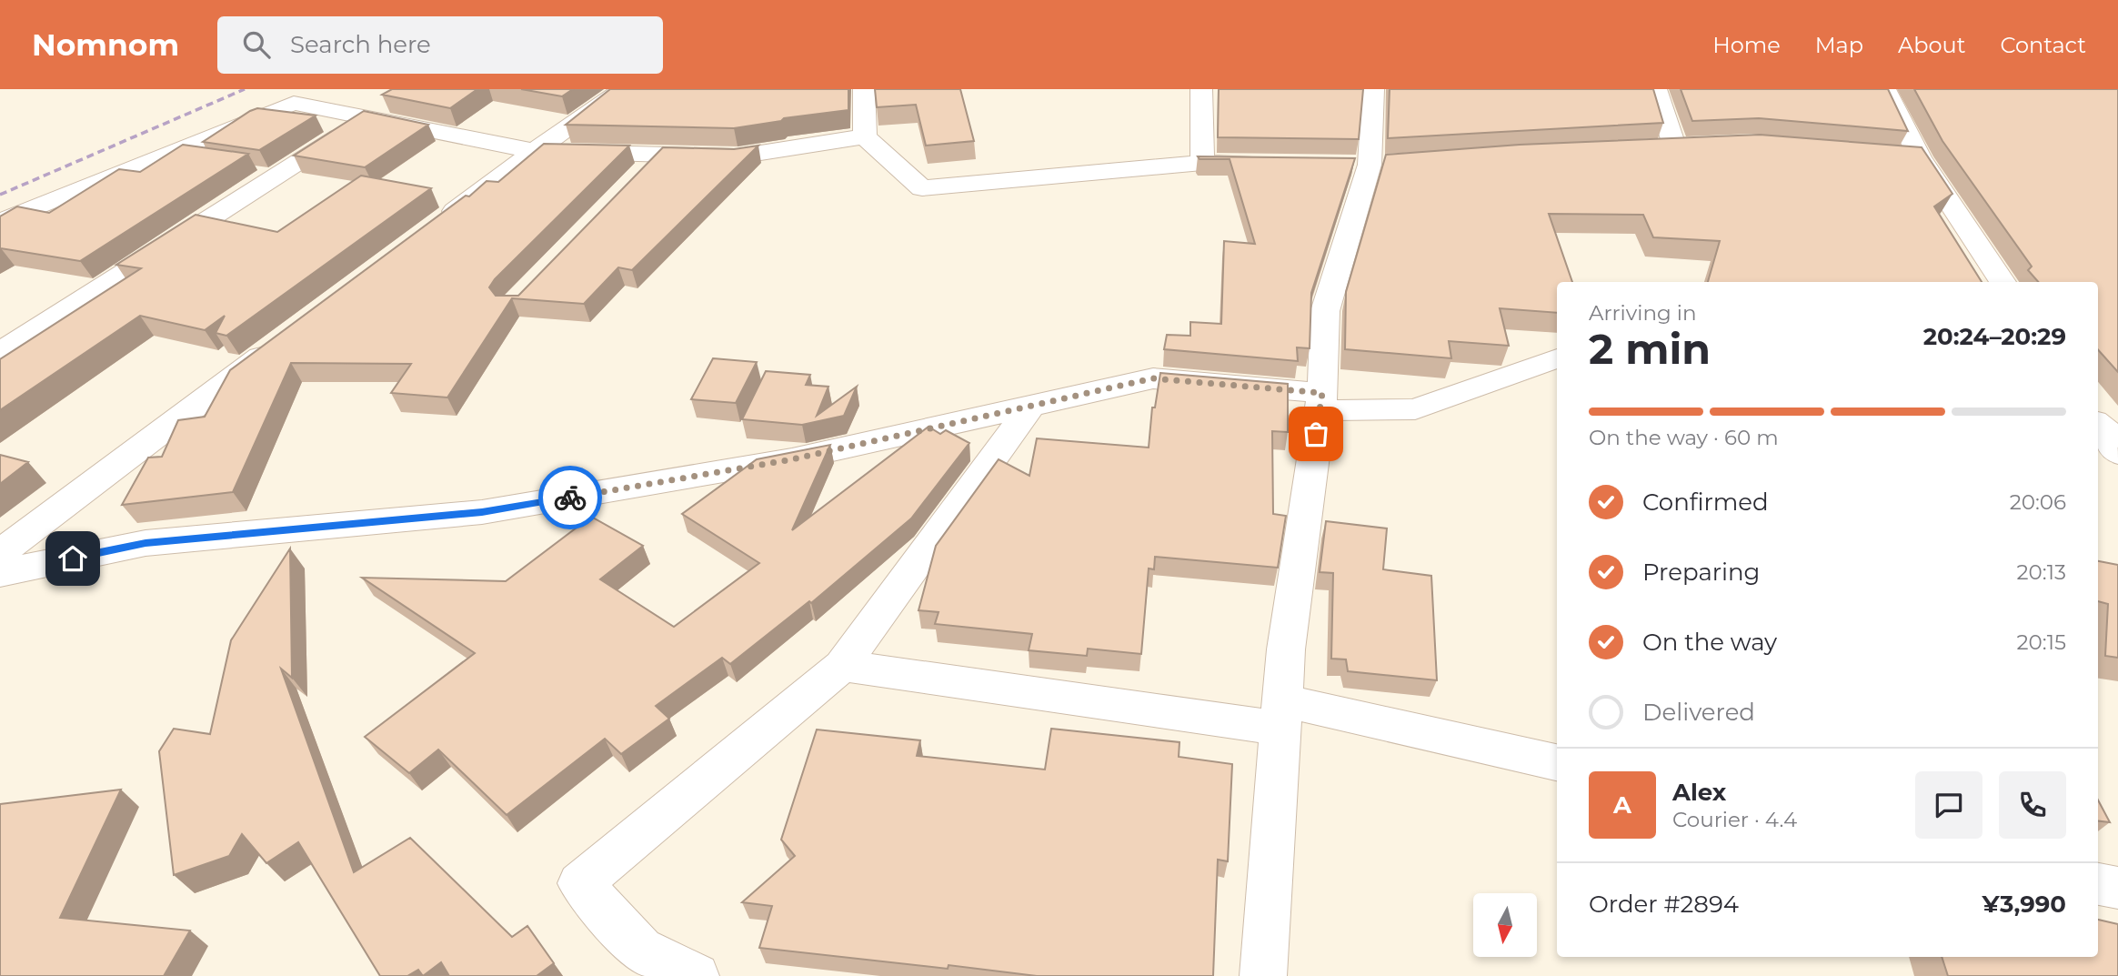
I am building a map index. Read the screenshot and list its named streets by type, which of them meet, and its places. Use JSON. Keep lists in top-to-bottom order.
{
  "north": "bottom",
  "page": {
    "header": "Nomnom",
    "search": "Search here",
    "nav": [
      "Home",
      "Map",
      "About",
      "Contact"
    ],
    "heading": ["2 min", "Arriving in", "20:24–20:29"],
    "panel": [
      "Alex",
      "Courier · 4.4",
      "Order #2894",
      "¥3,990"
    ],
    "bar": "On the way · 60 m",
    "list": [
      ["Confirmed", "20:06"],
      ["Preparing", "20:13"],
      ["On the way", "20:15"],
      "Delivered"
    ],
    "round": "A"
  }
}
